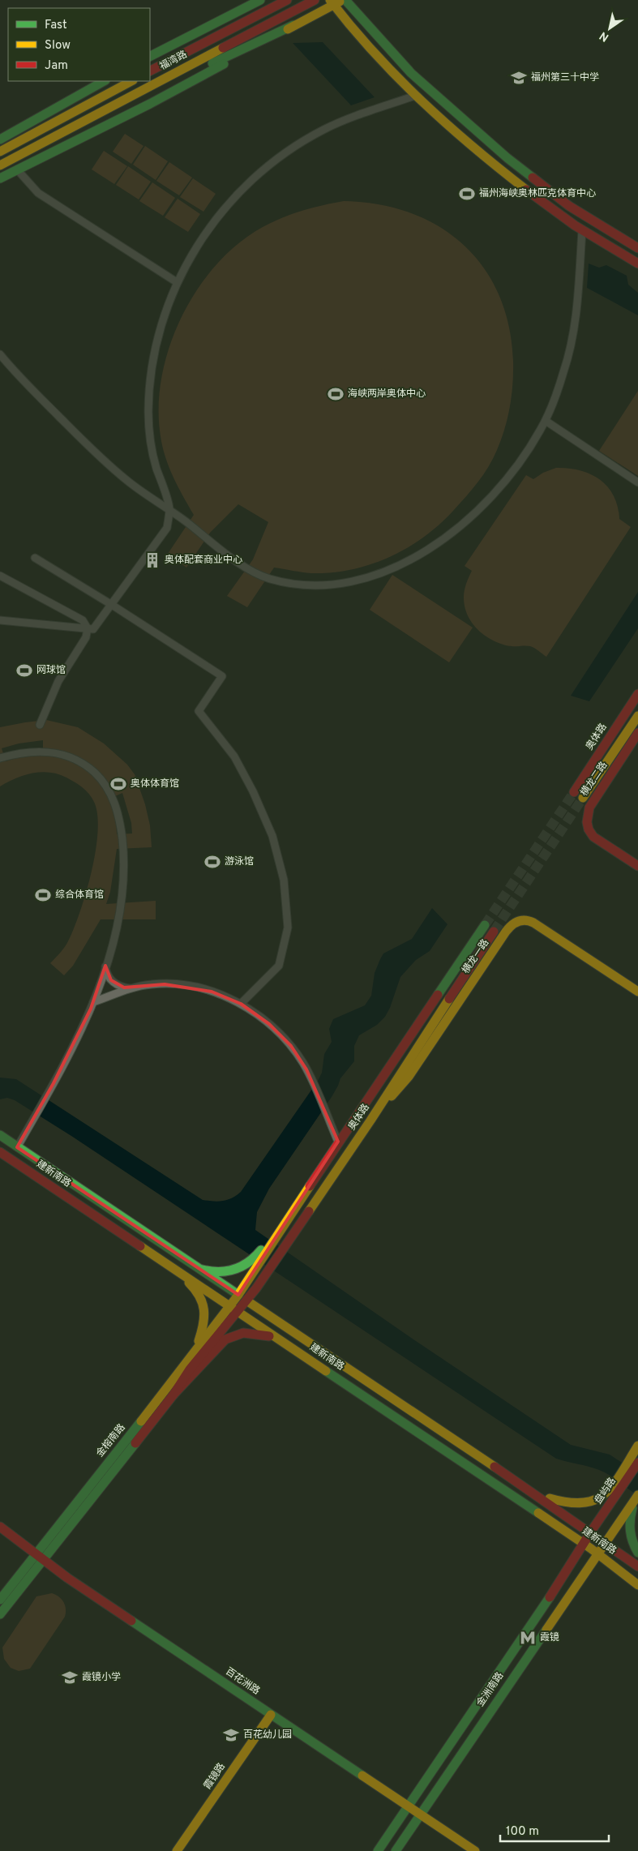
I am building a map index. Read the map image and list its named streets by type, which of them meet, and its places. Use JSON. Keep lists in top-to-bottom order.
{
  "streets": {
    "main road": [
      "福湾路",
      "奥体路",
      "横龙二路",
      "横龙一路",
      "建新南路",
      "金榕南路",
      "盘屿路",
      "百花洲路",
      "金洲南路",
      "霞镜路"
    ]
  },
  "crossings": [
    ["奥体路", "横龙一路"],
    ["奥体路", "建新南路"],
    ["奥体路", "金榕南路"],
    ["建新南路", "金榕南路"],
    ["建新南路", "盘屿路"],
    ["建新南路", "金洲南路"],
    ["金榕南路", "百花洲路"],
    ["盘屿路", "金洲南路"],
    ["百花洲路", "金洲南路"],
    ["百花洲路", "霞镜路"]
  ],
  "places": {
    "school or university": ["福州第三十中学", "霞镜小学", "百花幼儿园"],
    "sports": [
      "福州海峡奥林匹克体育中心",
      "海峡两岸奥体中心",
      "网球馆",
      "奥体体育馆",
      "游泳馆",
      "综合体育馆"
    ],
    "building": ["奥体配套商业中心"],
    "metro station": ["霞镜"]
  },
  "legend": ["Fast", "Slow", "Jam"],
  "scale_bar": "100 m",
  "north": "bottom left"
}
